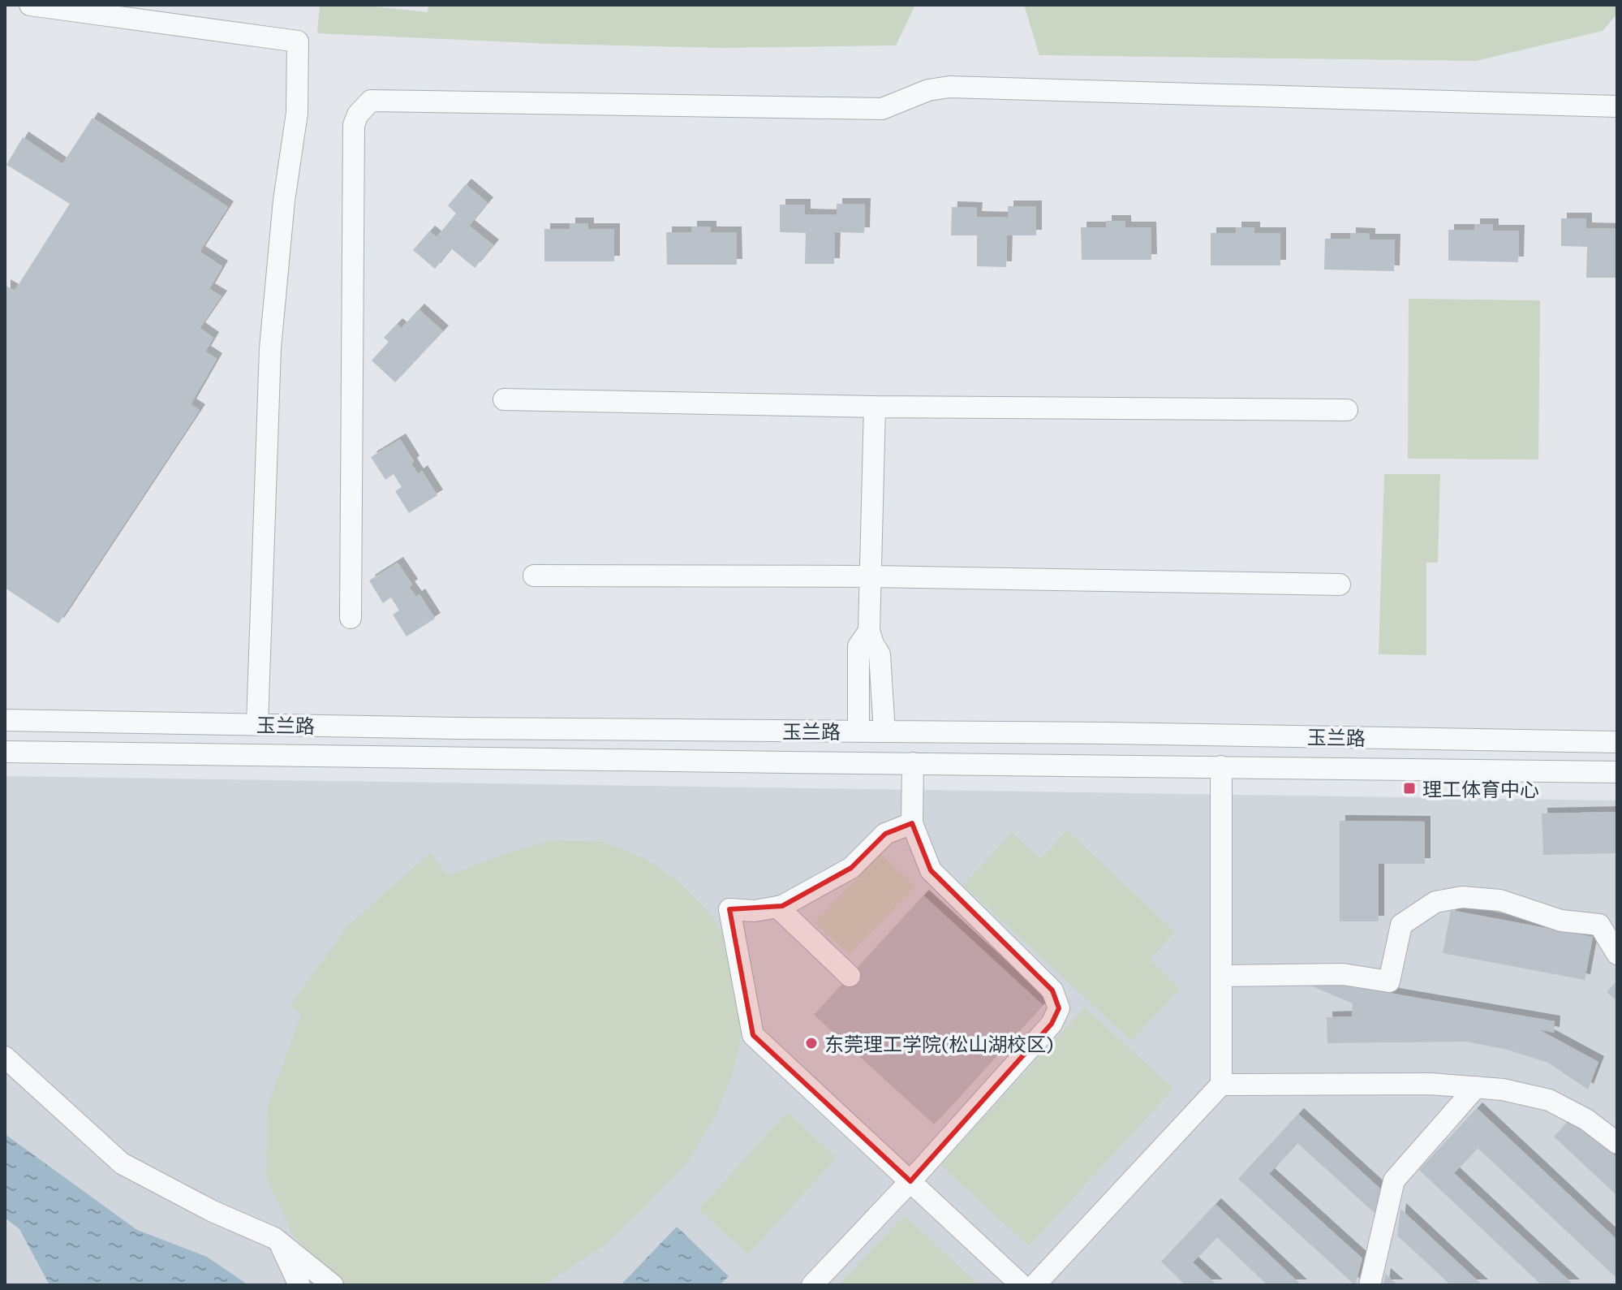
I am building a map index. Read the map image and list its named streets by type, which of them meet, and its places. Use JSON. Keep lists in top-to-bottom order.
{
  "streets": {
    "street": ["玉兰路"]
  },
  "places": {
    "transit": ["理工体育中心"],
    "other": ["东莞理工学院(松山湖校区)"]
  }
}
